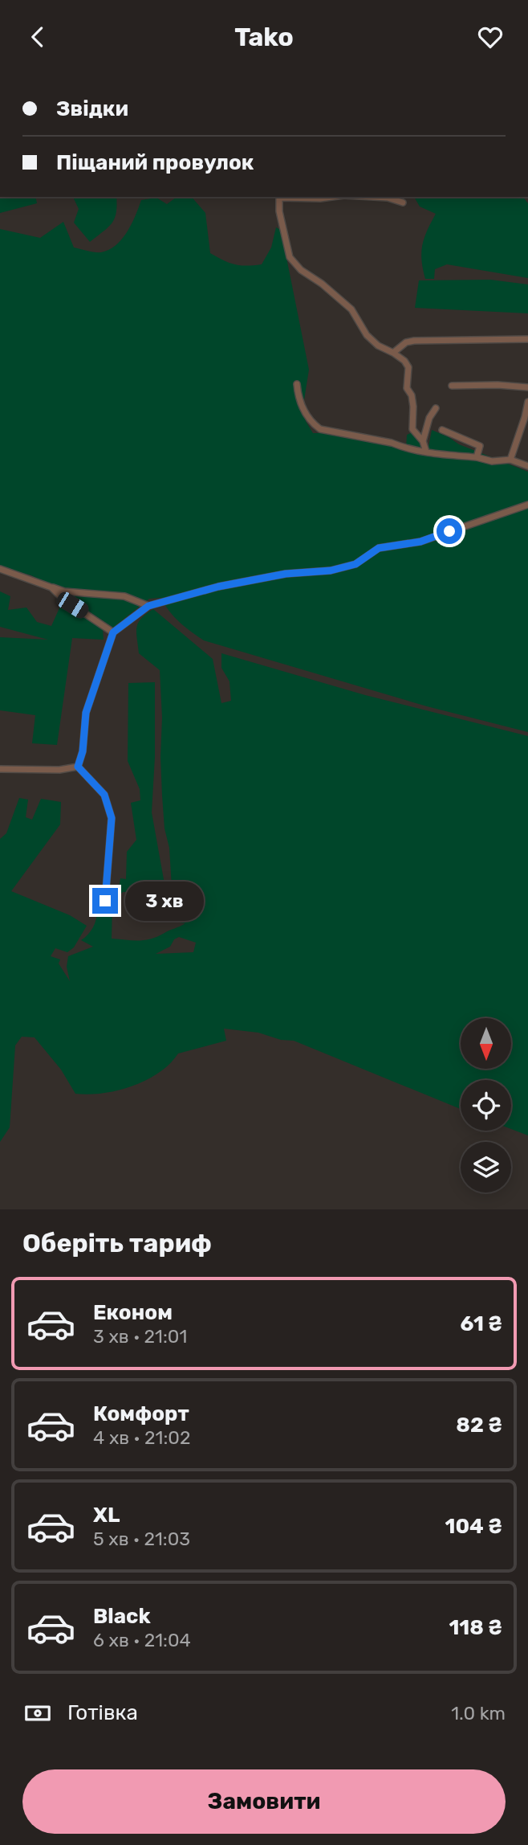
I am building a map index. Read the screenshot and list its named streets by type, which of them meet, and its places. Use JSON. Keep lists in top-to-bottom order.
{
  "north": "bottom",
  "page": {
    "header": "Tako",
    "banner": ["Звідки", "Піщаний провулок"],
    "bubble": "3 хв",
    "heading": "Оберіть тариф",
    "list": [
      {
        "name": "Економ",
        "note": "3 хв · 21:01",
        "value": "61 ₴"
      },
      {
        "name": "Комфорт",
        "note": "4 хв · 21:02",
        "value": "82 ₴"
      },
      {
        "name": "XL",
        "note": "5 хв · 21:03",
        "value": "104 ₴"
      },
      {
        "name": "Black",
        "note": "6 хв · 21:04",
        "value": "118 ₴"
      }
    ],
    "pay": ["Готівка", "1.0 km"],
    "buttons": "Замовити"
  }
}
